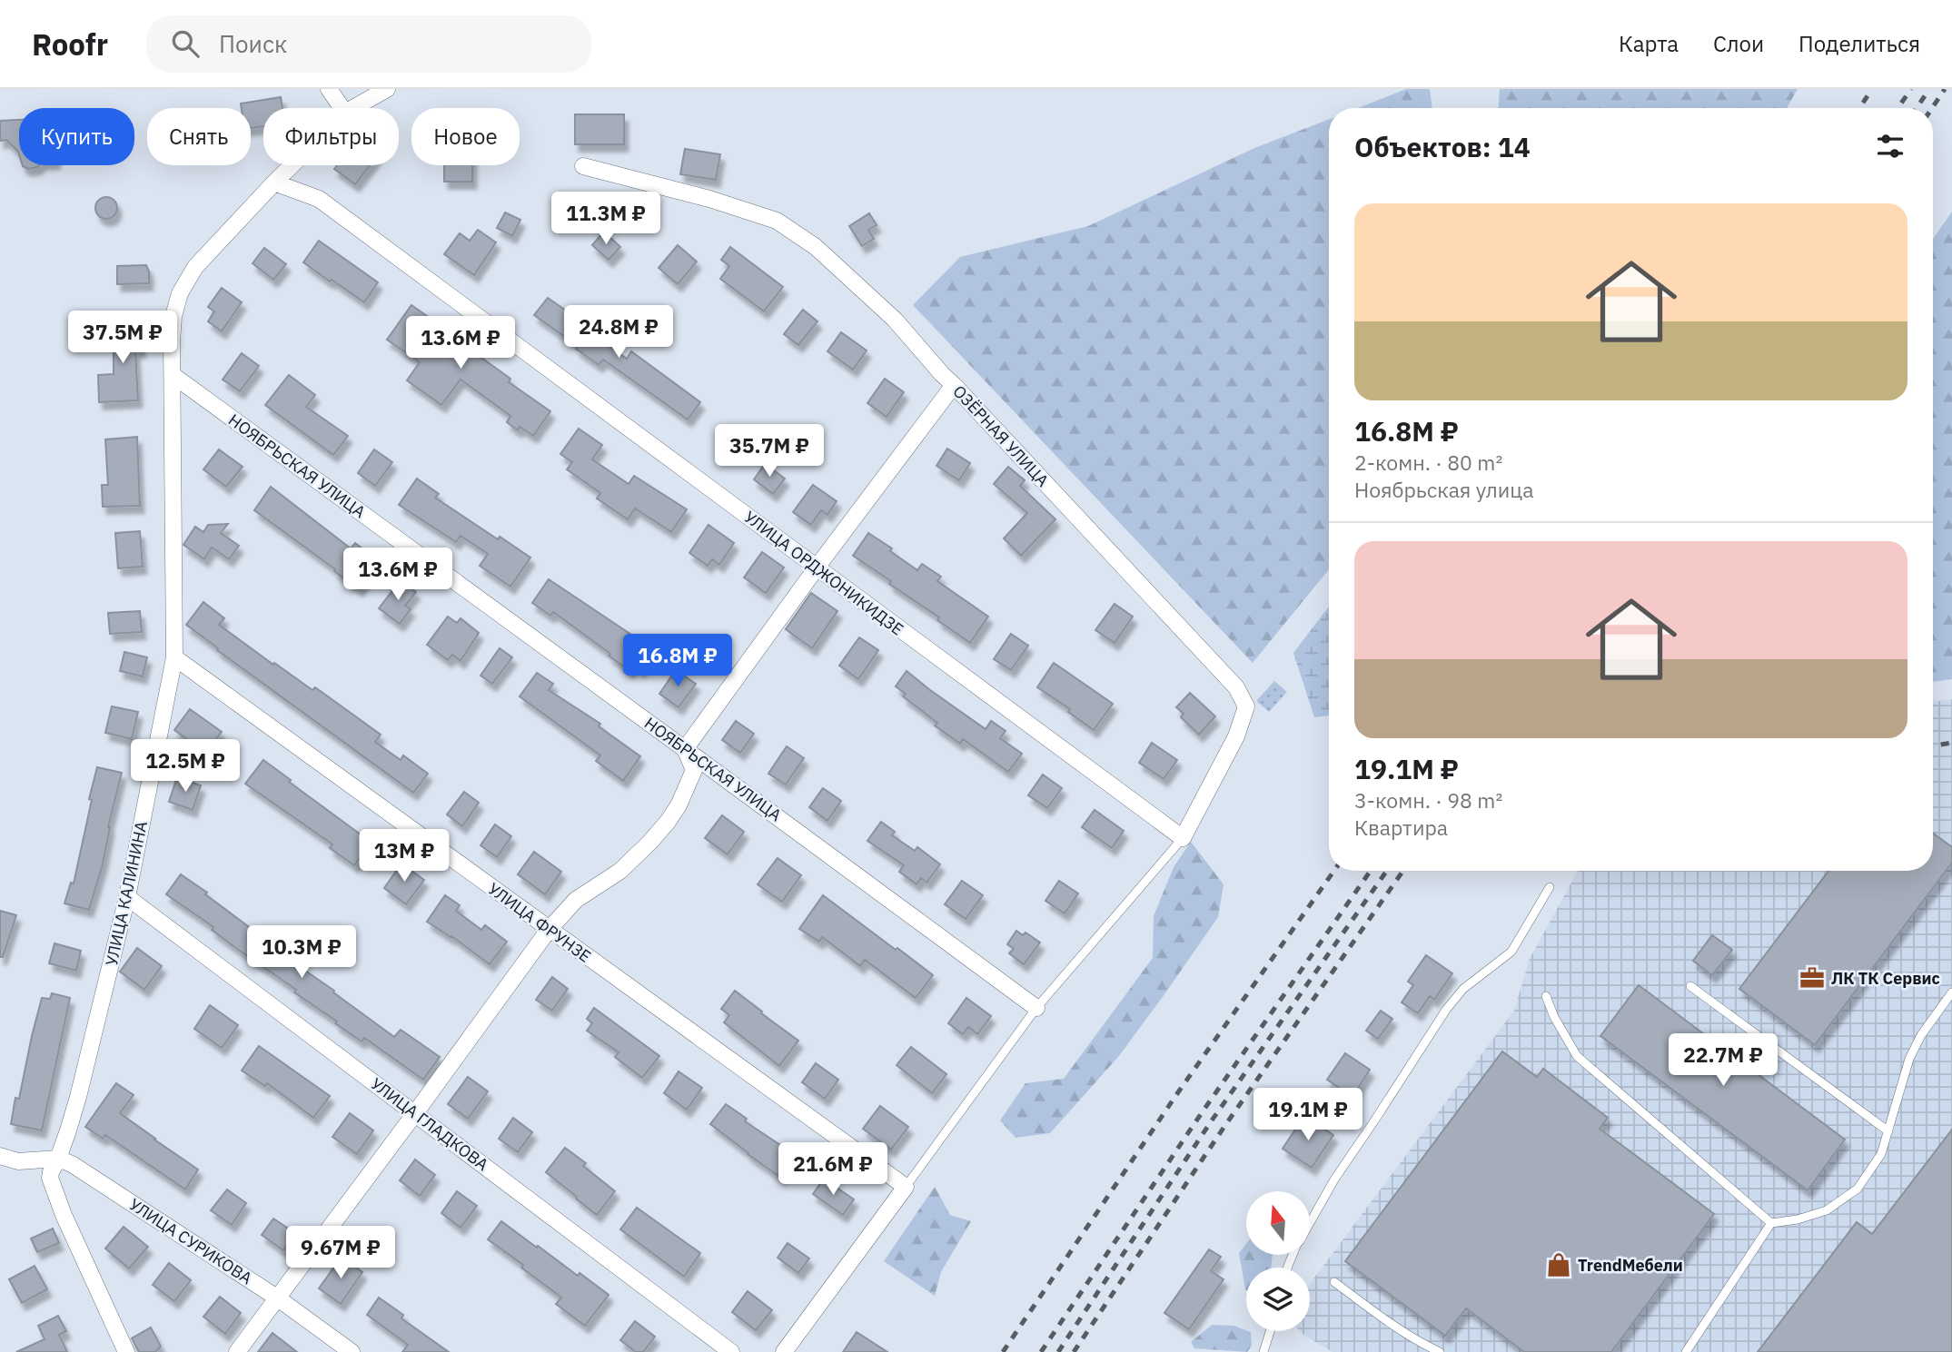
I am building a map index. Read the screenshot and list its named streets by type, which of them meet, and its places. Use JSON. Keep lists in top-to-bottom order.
{
  "streets": {
    "street": [
      "ОЗЁРНАЯ УЛИЦА",
      "НОЯБРЬСКАЯ УЛИЦА",
      "УЛИЦА ОРДЖОНИКИДЗЕ",
      "УЛИЦА КАЛИНИНА",
      "УЛИЦА ФРУНЗЕ",
      "УЛИЦА ГЛАДКОВА",
      "УЛИЦА СУРИКОВА"
    ]
  },
  "crossings": [
    ["ОЗЁРНАЯ УЛИЦА", "УЛИЦА ОРДЖОНИКИДЗЕ"],
    ["НОЯБРЬСКАЯ УЛИЦА", "УЛИЦА КАЛИНИНА"],
    ["УЛИЦА ОРДЖОНИКИДЗЕ", "УЛИЦА КАЛИНИНА"],
    ["УЛИЦА КАЛИНИНА", "УЛИЦА ФРУНЗЕ"],
    ["УЛИЦА КАЛИНИНА", "УЛИЦА ГЛАДКОВА"],
    ["УЛИЦА КАЛИНИНА", "УЛИЦА СУРИКОВА"]
  ],
  "places": {
    "office": ["ЛК ТК Сервис"],
    "shop": ["TrendМебели"]
  },
  "north": "top",
  "page": {
    "header": "Roofr",
    "search": "Поиск",
    "nav": ["Карта", "Слои", "Поделиться"],
    "chip": [
      "Купить",
      "Снять",
      "Фильтры",
      "Новое"
    ],
    "heading": "Объектов: 14",
    "list": [
      {
        "name": "16.8M ₽",
        "note": "2-комн. · 80 m² · Ноябрьская улица"
      },
      {
        "name": "19.1M ₽",
        "note": "3-комн. · 98 m² · Квартира"
      }
    ],
    "price": [
      "11.3M ₽",
      "24.8M ₽",
      "37.5M ₽",
      "13.6M ₽",
      "35.7M ₽",
      "13.6M ₽",
      "16.8M ₽",
      "12.5M ₽",
      "13M ₽",
      "10.3M ₽",
      "22.7M ₽",
      "19.1M ₽",
      "21.6M ₽",
      "9.67M ₽"
    ]
  }
}
